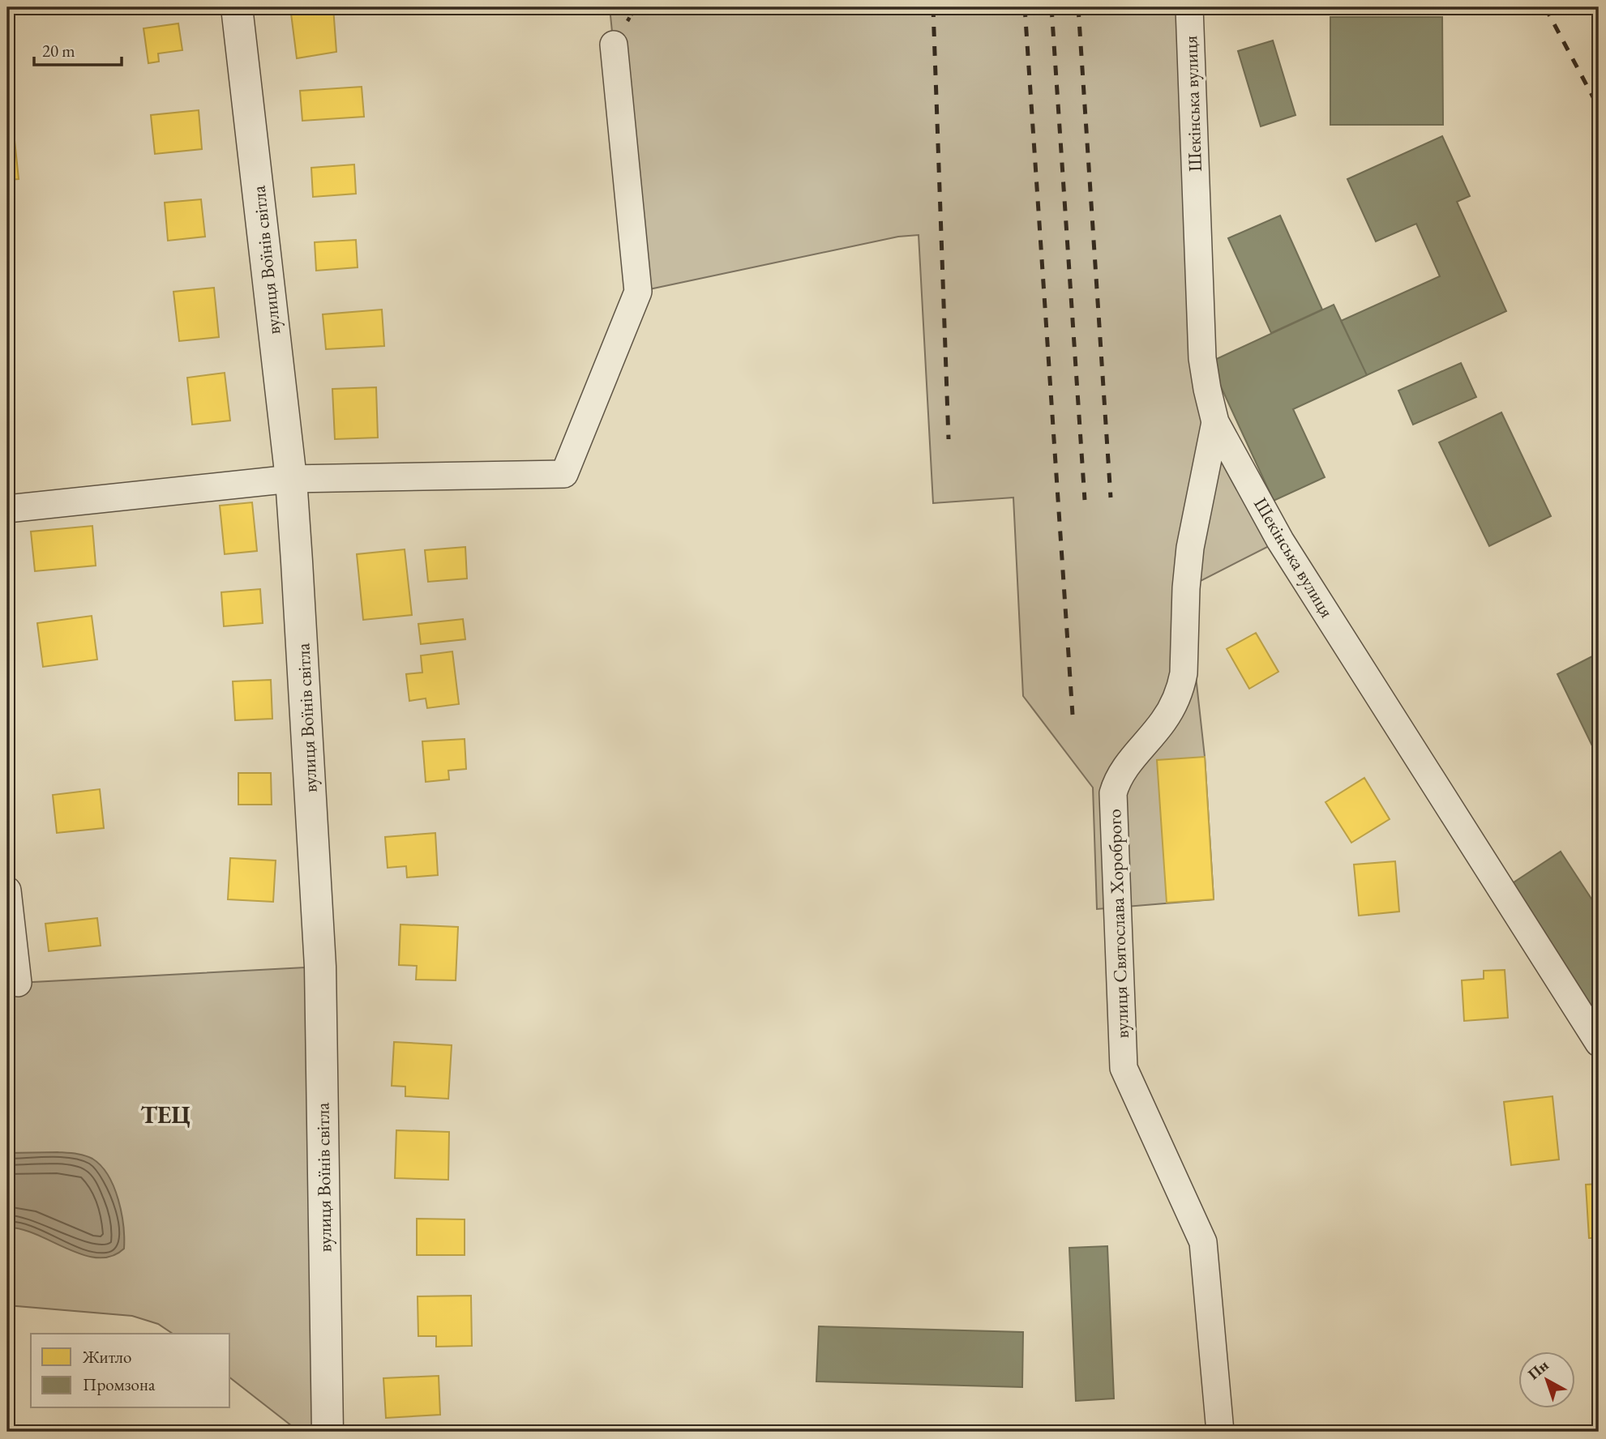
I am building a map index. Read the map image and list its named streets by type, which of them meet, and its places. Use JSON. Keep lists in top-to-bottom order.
{
  "streets": {
    "street": ["Шекінська вулиця", "вулиця Воїнів світла", "вулиця Святослава Хороброго"]
  },
  "crossings": [
    ["Шекінська вулиця", "вулиця Святослава Хороброго"]
  ],
  "districts": ["ТЕЦ"],
  "legend": ["Житло", "Промзона"],
  "scale_bar": "20 m",
  "north": "top left"
}
